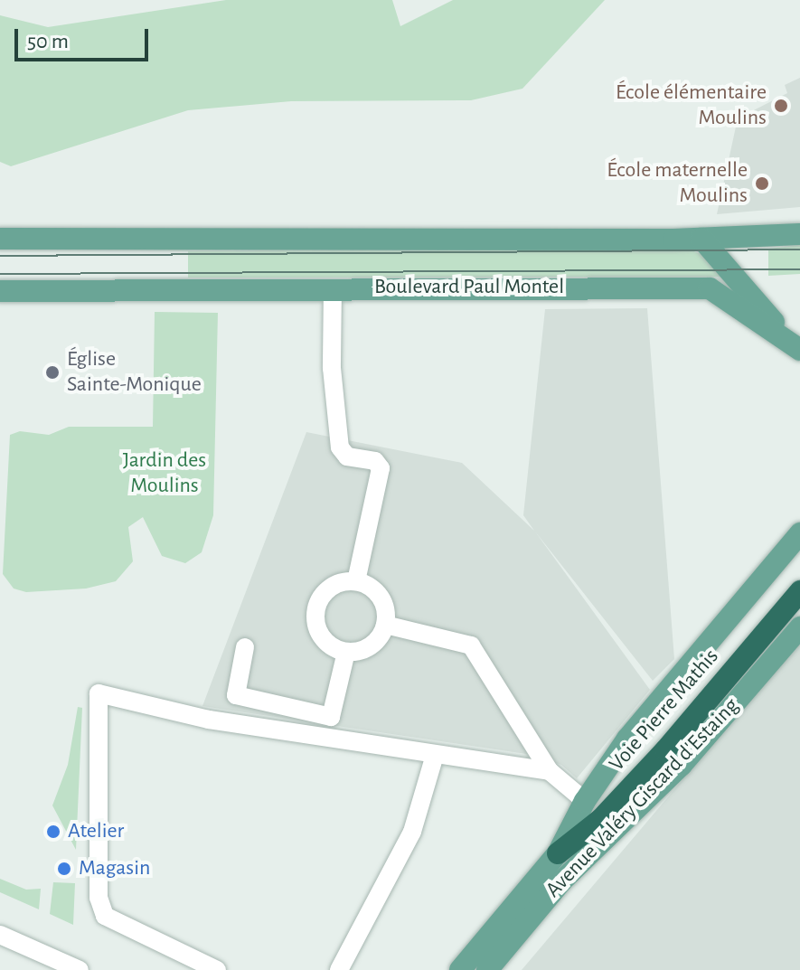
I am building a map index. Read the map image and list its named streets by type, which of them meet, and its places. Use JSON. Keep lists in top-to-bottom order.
{
  "streets": {
    "highway": ["Voie Pierre Mathis"],
    "main road": ["Boulevard Paul Montel", "Avenue Valéry Giscard d'Estaing"]
  },
  "crossings": [
    ["Voie Pierre Mathis", "Avenue Valéry Giscard d'Estaing"]
  ],
  "parks": ["Jardin des Moulins"],
  "places": [
    "École élémentaire Moulins",
    "École maternelle Moulins",
    "Église Sainte-Monique",
    "Atelier",
    "Magasin"
  ],
  "scale_bar": "50 m"
}
